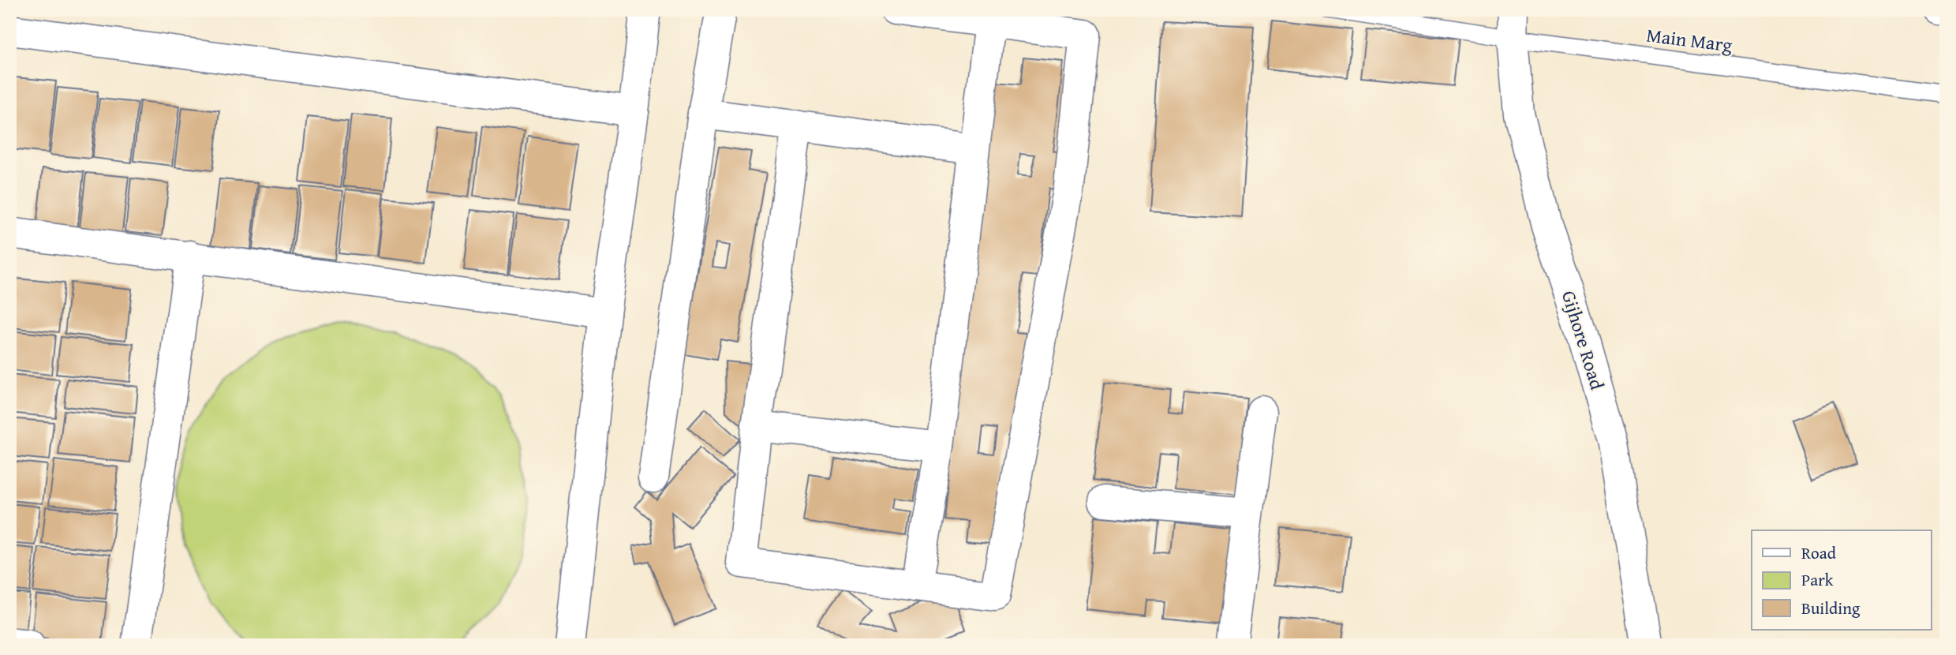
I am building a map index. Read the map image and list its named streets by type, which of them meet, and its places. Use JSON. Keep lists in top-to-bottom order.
{
  "streets": {
    "street": ["Gijhore Road"],
    "lane": ["Main Marg"]
  },
  "crossings": [
    ["Main Marg", "Gijhore Road"]
  ],
  "legend": ["Road", "Park", "Building"]
}
